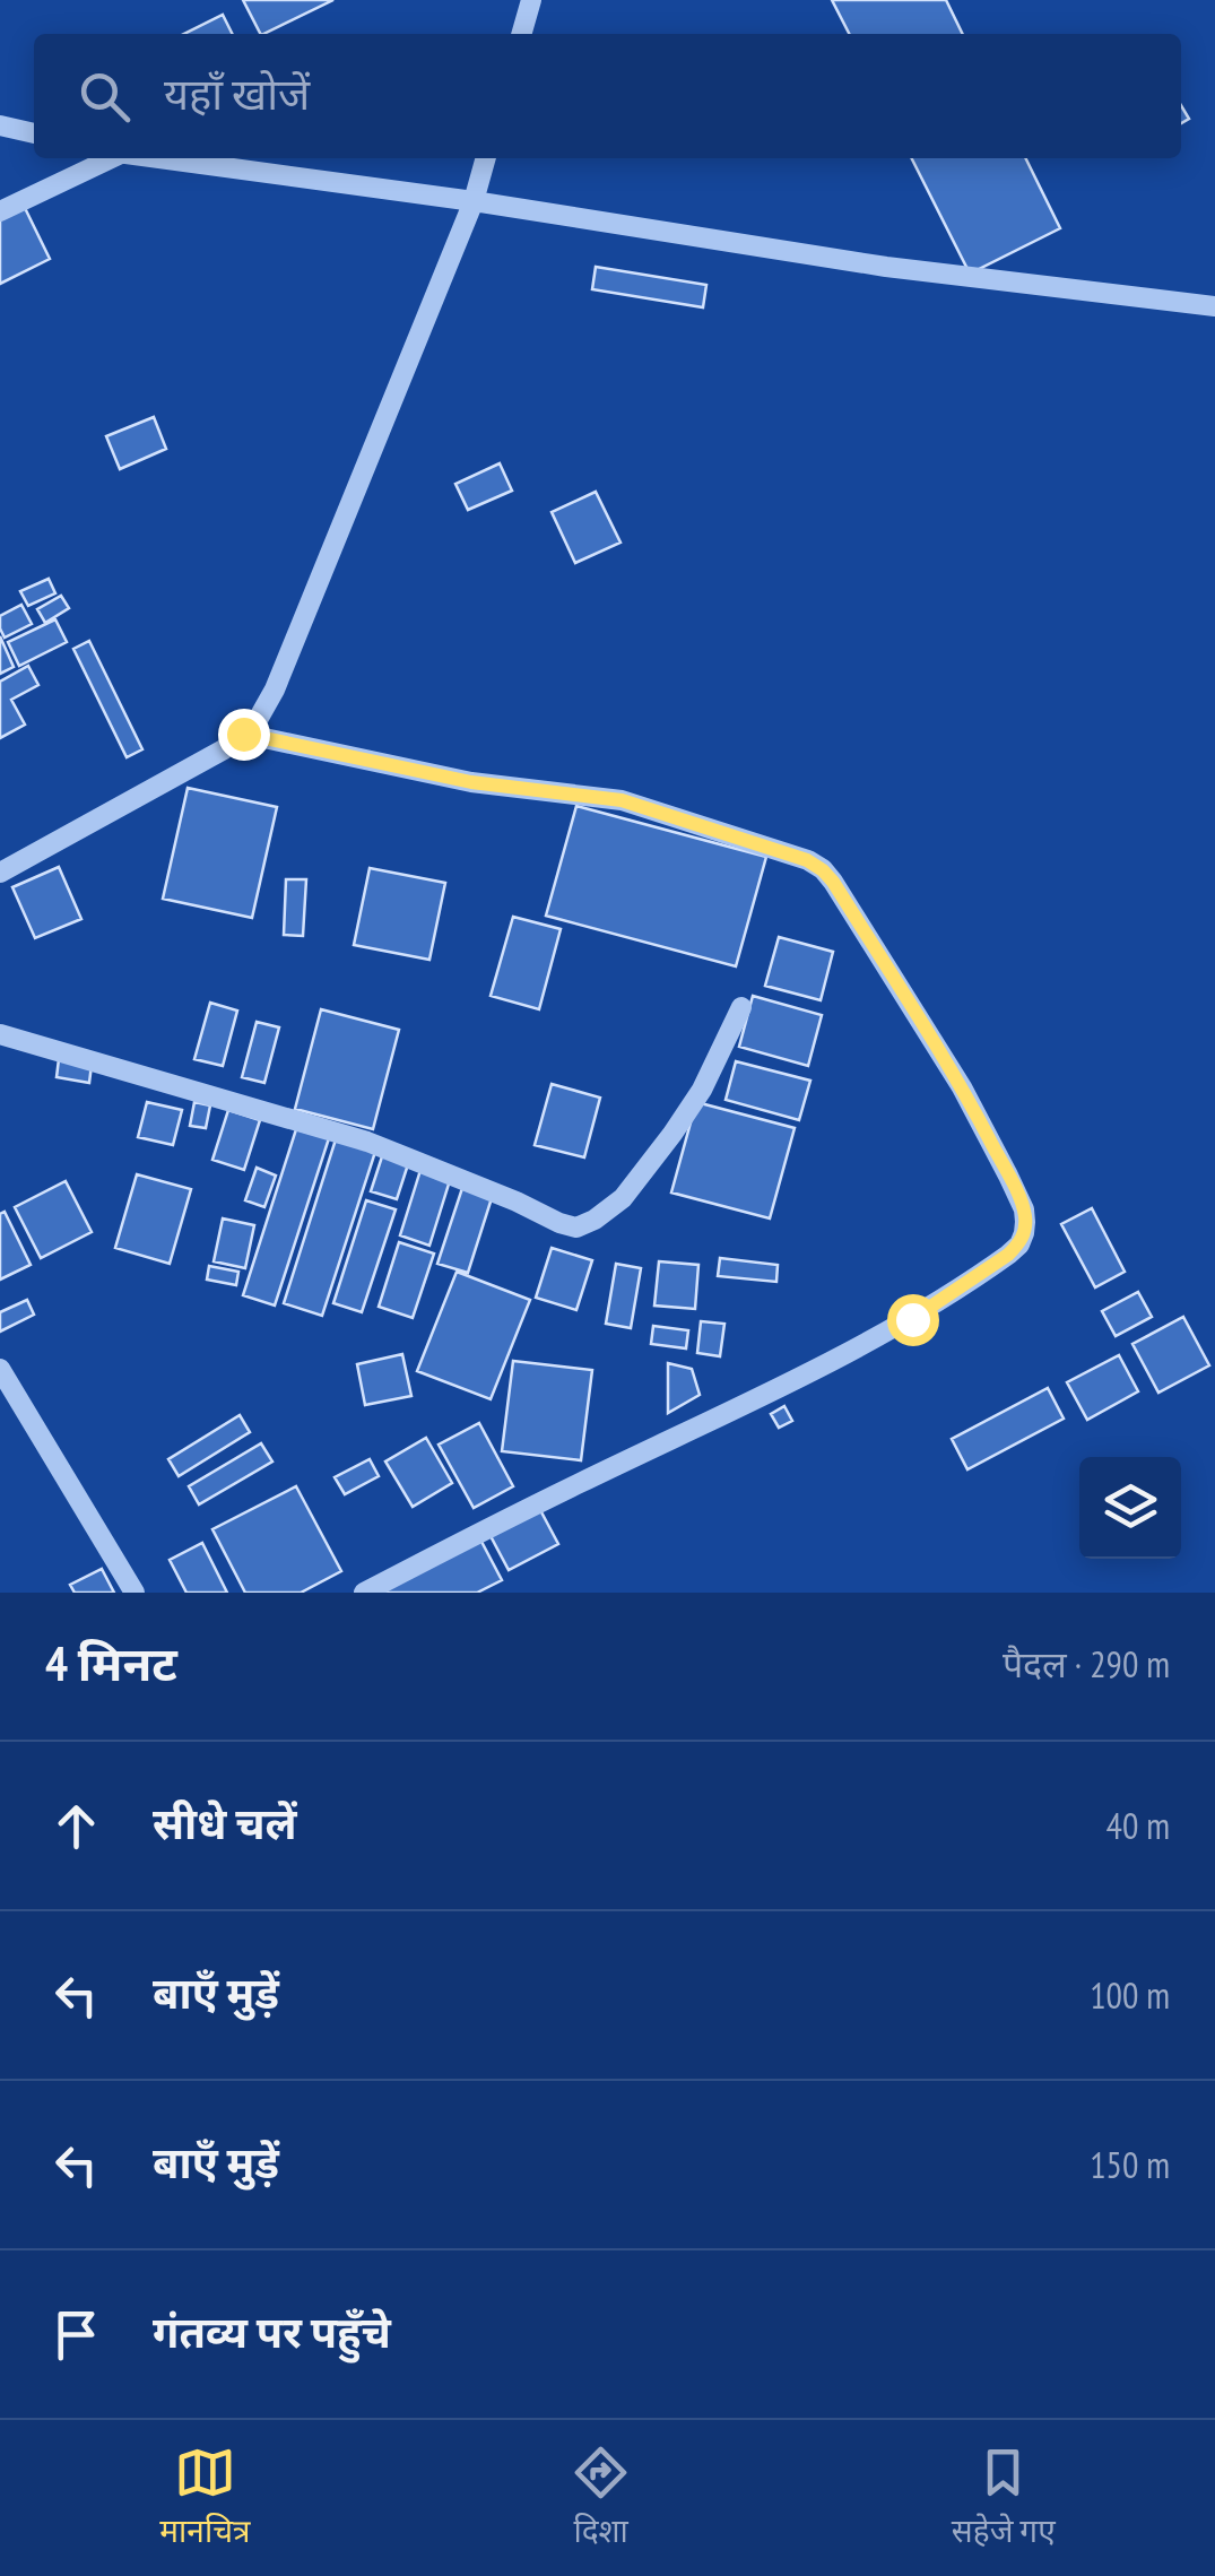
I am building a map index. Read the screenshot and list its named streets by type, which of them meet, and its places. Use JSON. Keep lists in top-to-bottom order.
{
  "page": {
    "search": "यहाँ खोजें",
    "heading": ["4 मिनट", "पैदल · 290 m"],
    "list": [
      ["सीधे चलें", "40 m"],
      ["बाएँ मुड़ें", "100 m"],
      ["बाएँ मुड़ें", "150 m"],
      "गंतव्य पर पहुँचे"
    ],
    "nav": ["मानचित्र", "दिशा", "सहेजे गए"]
  }
}
